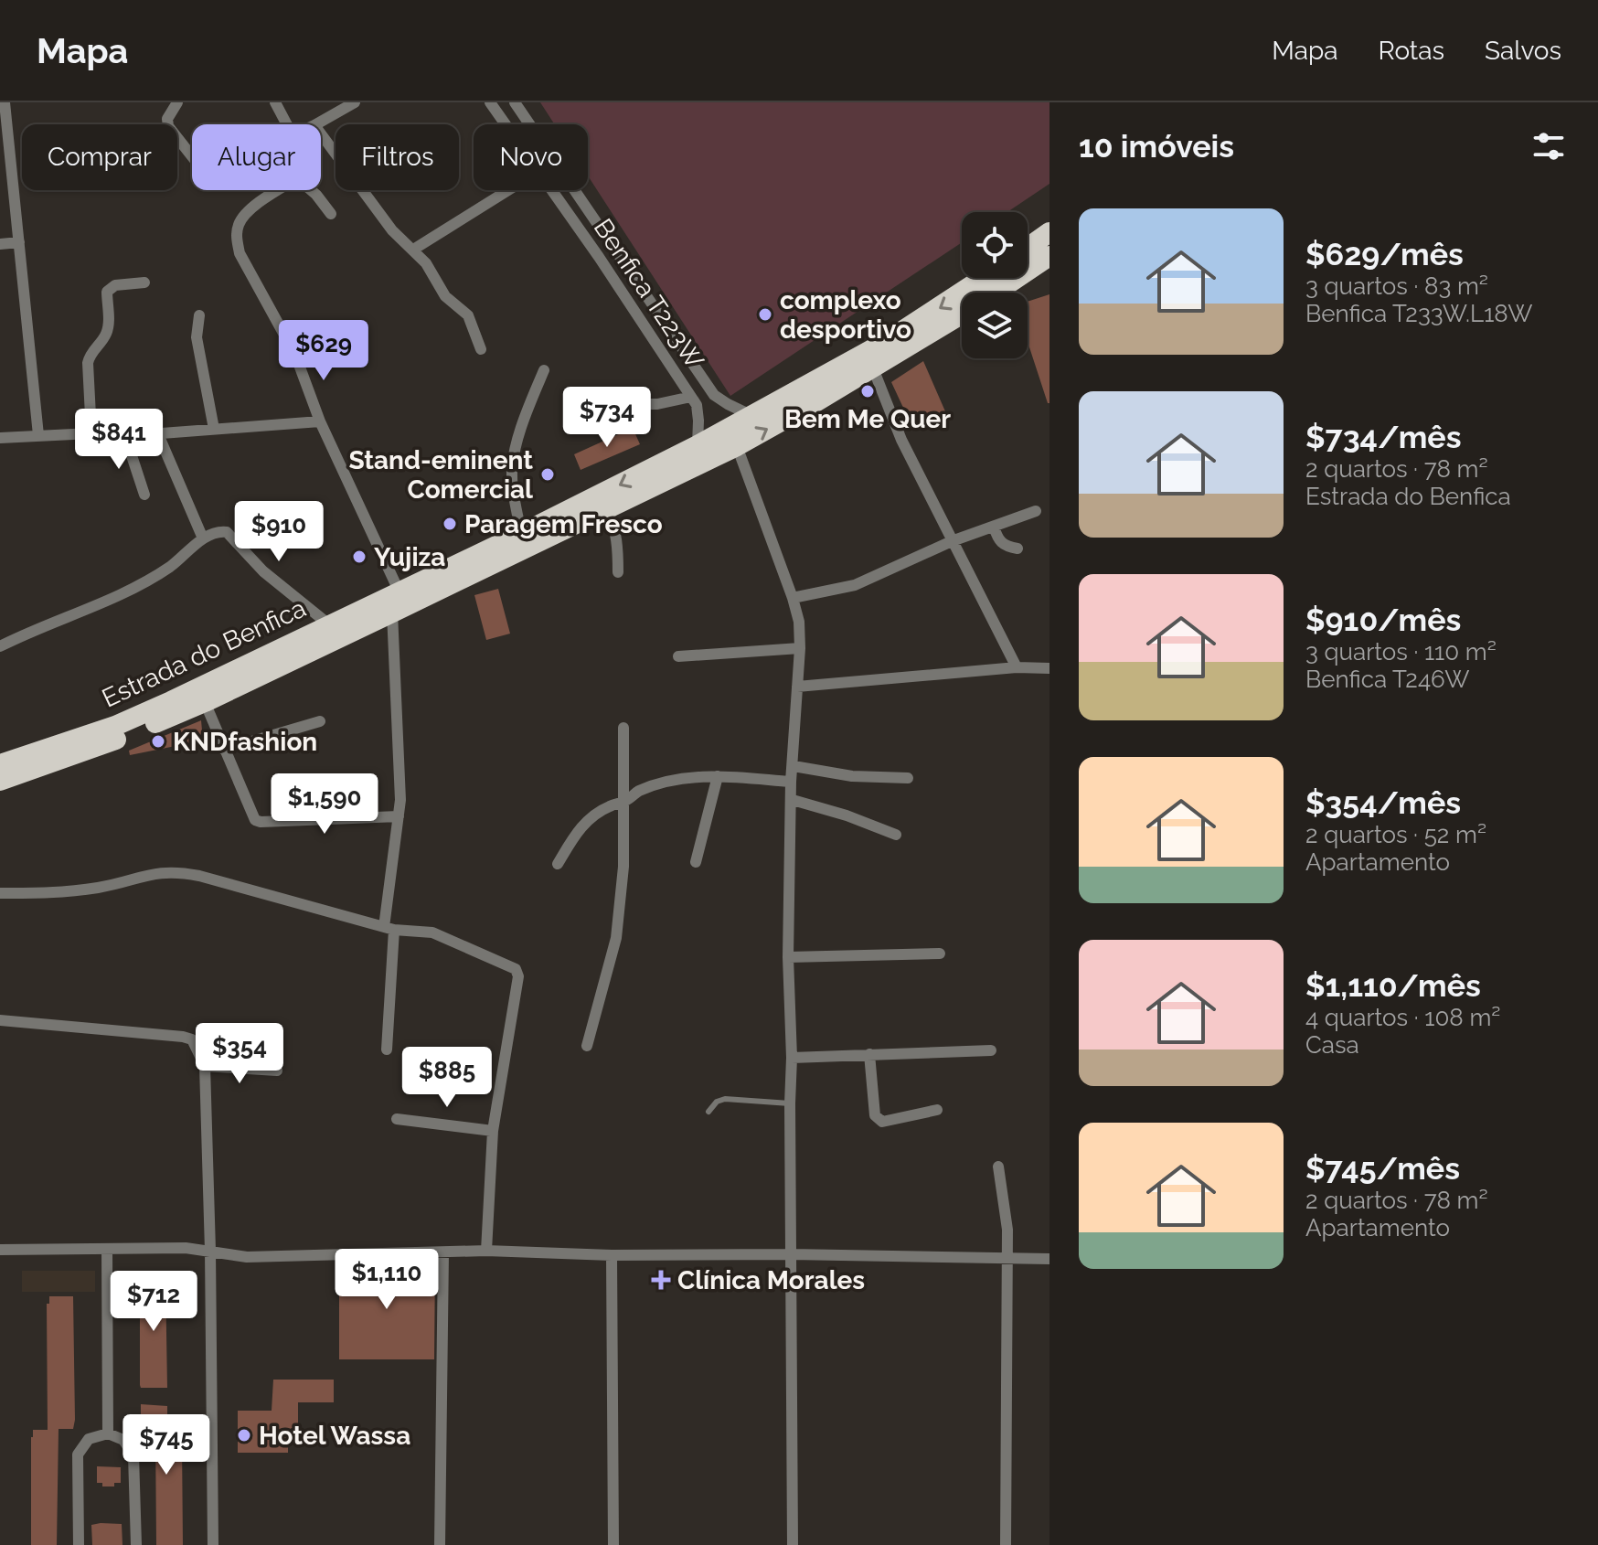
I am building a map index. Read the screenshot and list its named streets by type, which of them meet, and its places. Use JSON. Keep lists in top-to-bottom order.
{
  "streets": {
    "highway": ["Estrada do Benfica"],
    "street": ["Benfica T223W"]
  },
  "crossings": [
    ["Benfica T223W", "Estrada do Benfica"]
  ],
  "places": {
    "other": [
      "complexo desportivo",
      "Bem Me Quer",
      "Stand-eminent Comercial",
      "Paragem Fresco",
      "Yujiza",
      "KNDfashion",
      "Hotel Wassa"
    ],
    "health": ["Clínica Morales"]
  },
  "page": {
    "header": "Mapa",
    "nav": ["Mapa", "Rotas", "Salvos"],
    "heading": "10 imóveis",
    "chip": [
      "Comprar",
      "Alugar",
      "Filtros",
      "Novo"
    ],
    "list": [
      {
        "name": "$629/mês",
        "note": "3 quartos · 83 m² · Benfica T233W.L18W"
      },
      {
        "name": "$734/mês",
        "note": "2 quartos · 78 m² · Estrada do Benfica"
      },
      {
        "name": "$910/mês",
        "note": "3 quartos · 110 m² · Benfica T246W"
      },
      {
        "name": "$354/mês",
        "note": "2 quartos · 52 m² · Apartamento"
      },
      {
        "name": "$1,110/mês",
        "note": "4 quartos · 108 m² · Casa"
      },
      {
        "name": "$745/mês",
        "note": "2 quartos · 78 m² · Apartamento"
      }
    ],
    "price": [
      "$629",
      "$734",
      "$841",
      "$910",
      "$1,590",
      "$354",
      "$885",
      "$1,110",
      "$712",
      "$745"
    ]
  }
}
